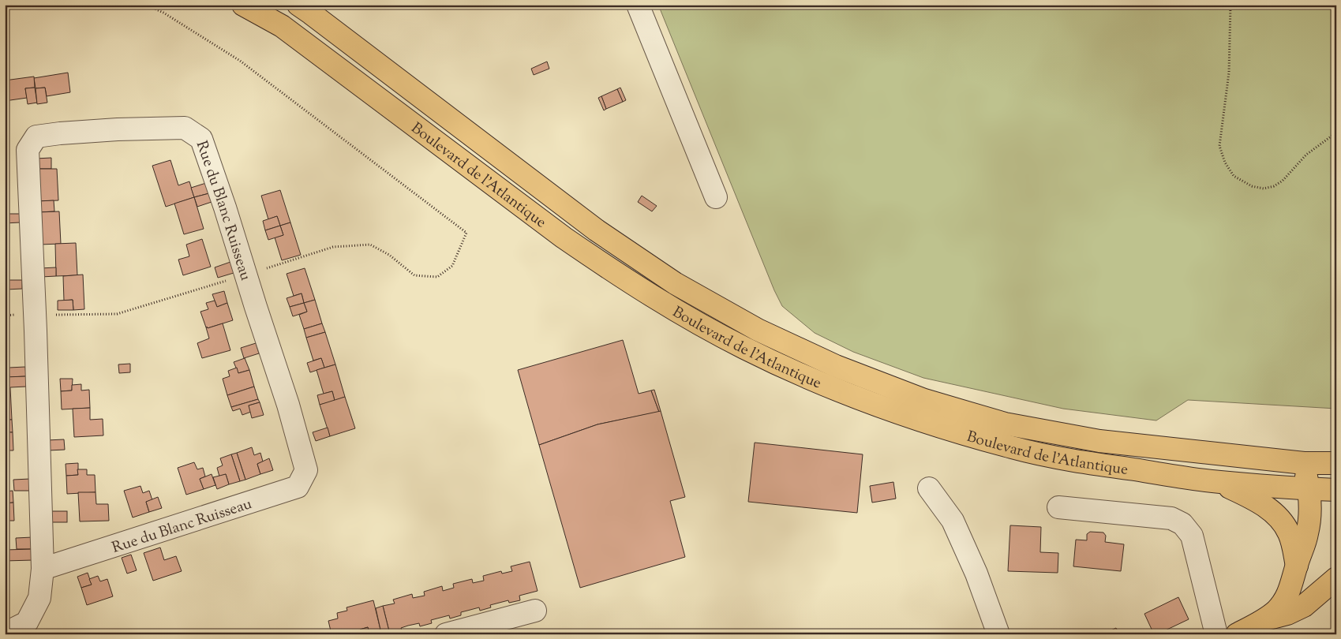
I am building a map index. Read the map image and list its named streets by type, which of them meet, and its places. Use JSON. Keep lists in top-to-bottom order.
{
  "streets": {
    "main road": ["Boulevard de l'Atlantique"],
    "street": ["Rue du Blanc Ruisseau"]
  }
}
